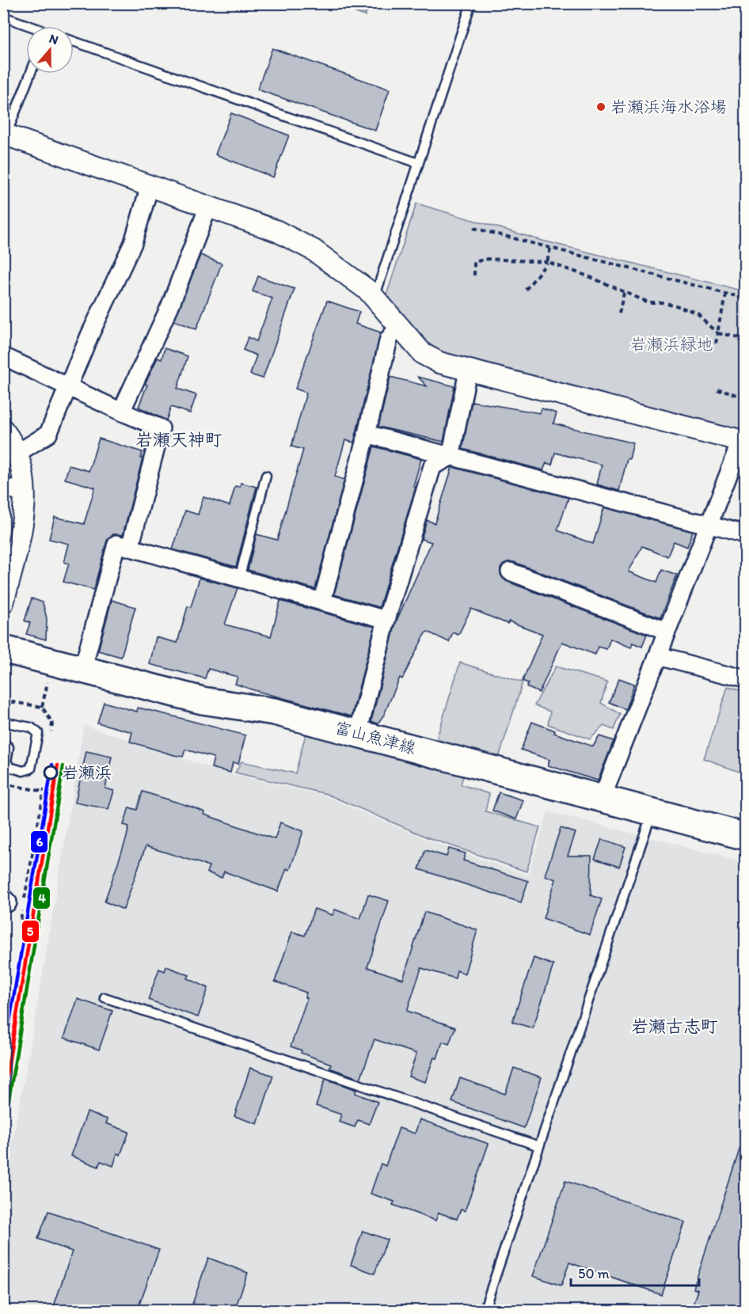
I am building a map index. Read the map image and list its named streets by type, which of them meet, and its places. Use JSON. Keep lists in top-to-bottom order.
{
  "streets": {
    "main road": ["富山魚津線"]
  },
  "districts": ["岩瀬天神町", "岩瀬古志町"],
  "parks": ["岩瀬浜緑地"],
  "places": ["岩瀬浜海水浴場", "岩瀬浜"],
  "lines": ["transit line 6", "transit line 5", "transit line 4"],
  "scale_bar": "50 m",
  "north": "top"
}
